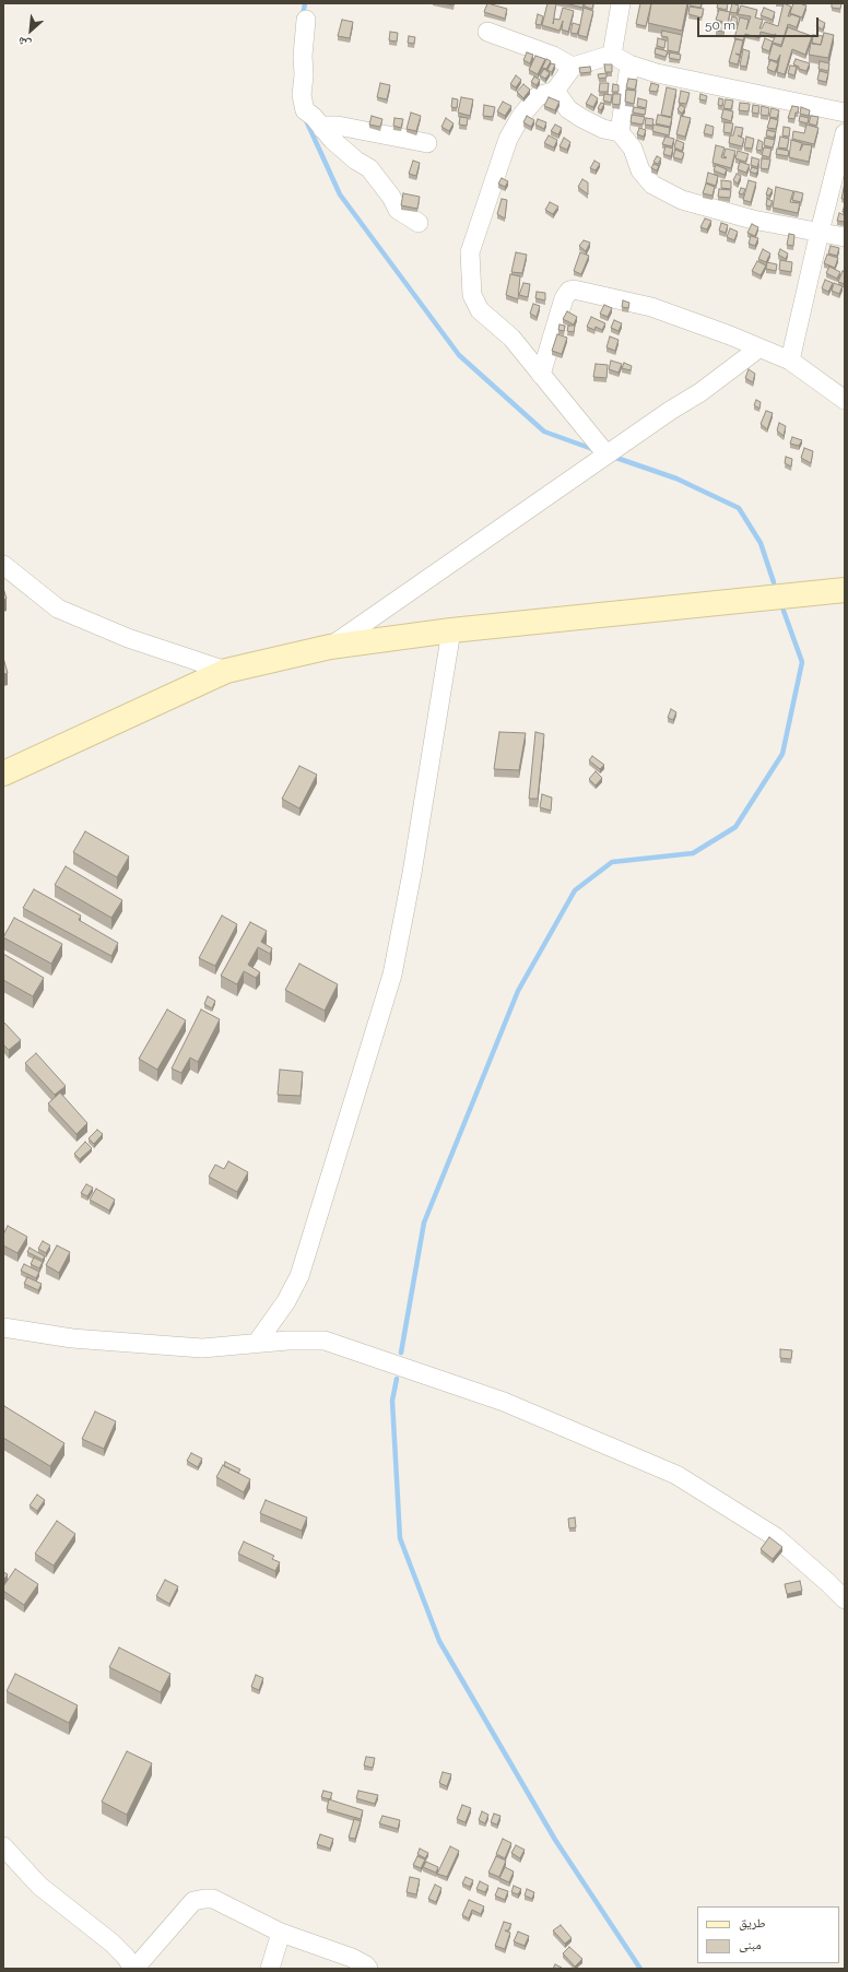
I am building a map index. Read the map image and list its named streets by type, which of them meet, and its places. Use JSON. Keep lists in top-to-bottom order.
{
  "legend": ["طريق", "مبنى"],
  "scale_bar": "50 m",
  "north": "bottom left"
}
